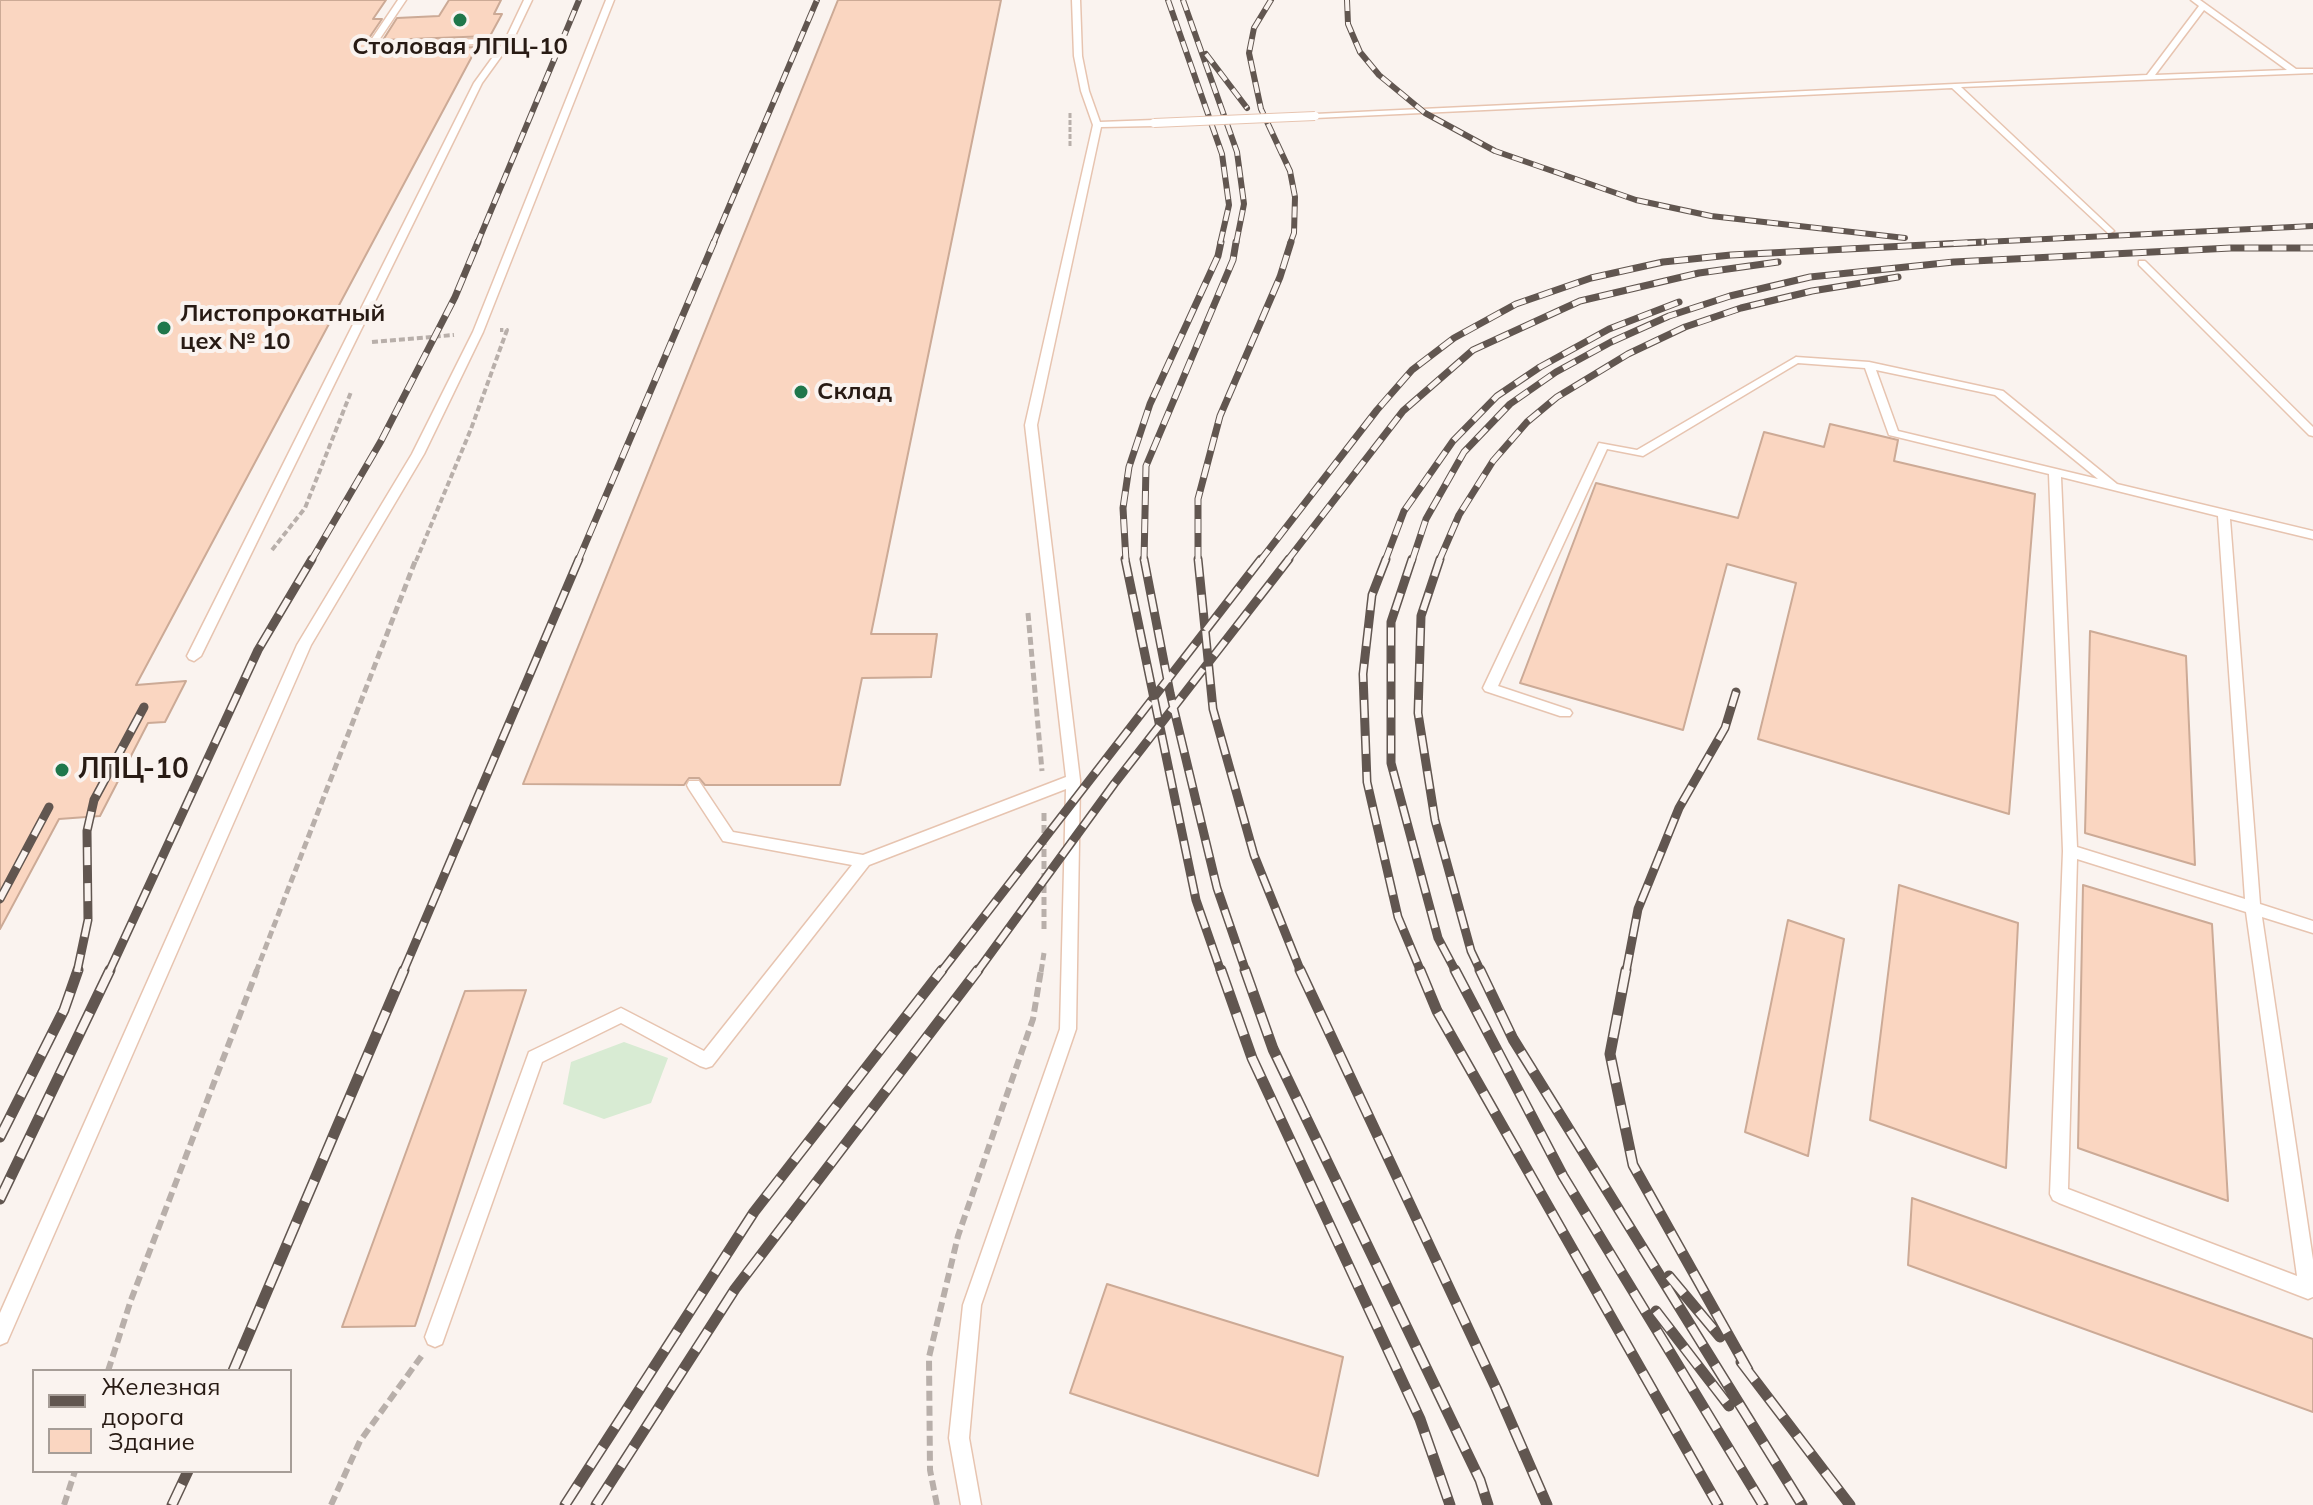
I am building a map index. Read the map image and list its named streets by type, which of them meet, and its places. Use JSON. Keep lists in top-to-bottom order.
{
  "places": [
    "Столовая ЛПЦ-10",
    "Листопрокатный цех № 10",
    "Склад",
    "ЛПЦ-10"
  ],
  "legend": ["Железная дорога", "Здание"]
}
